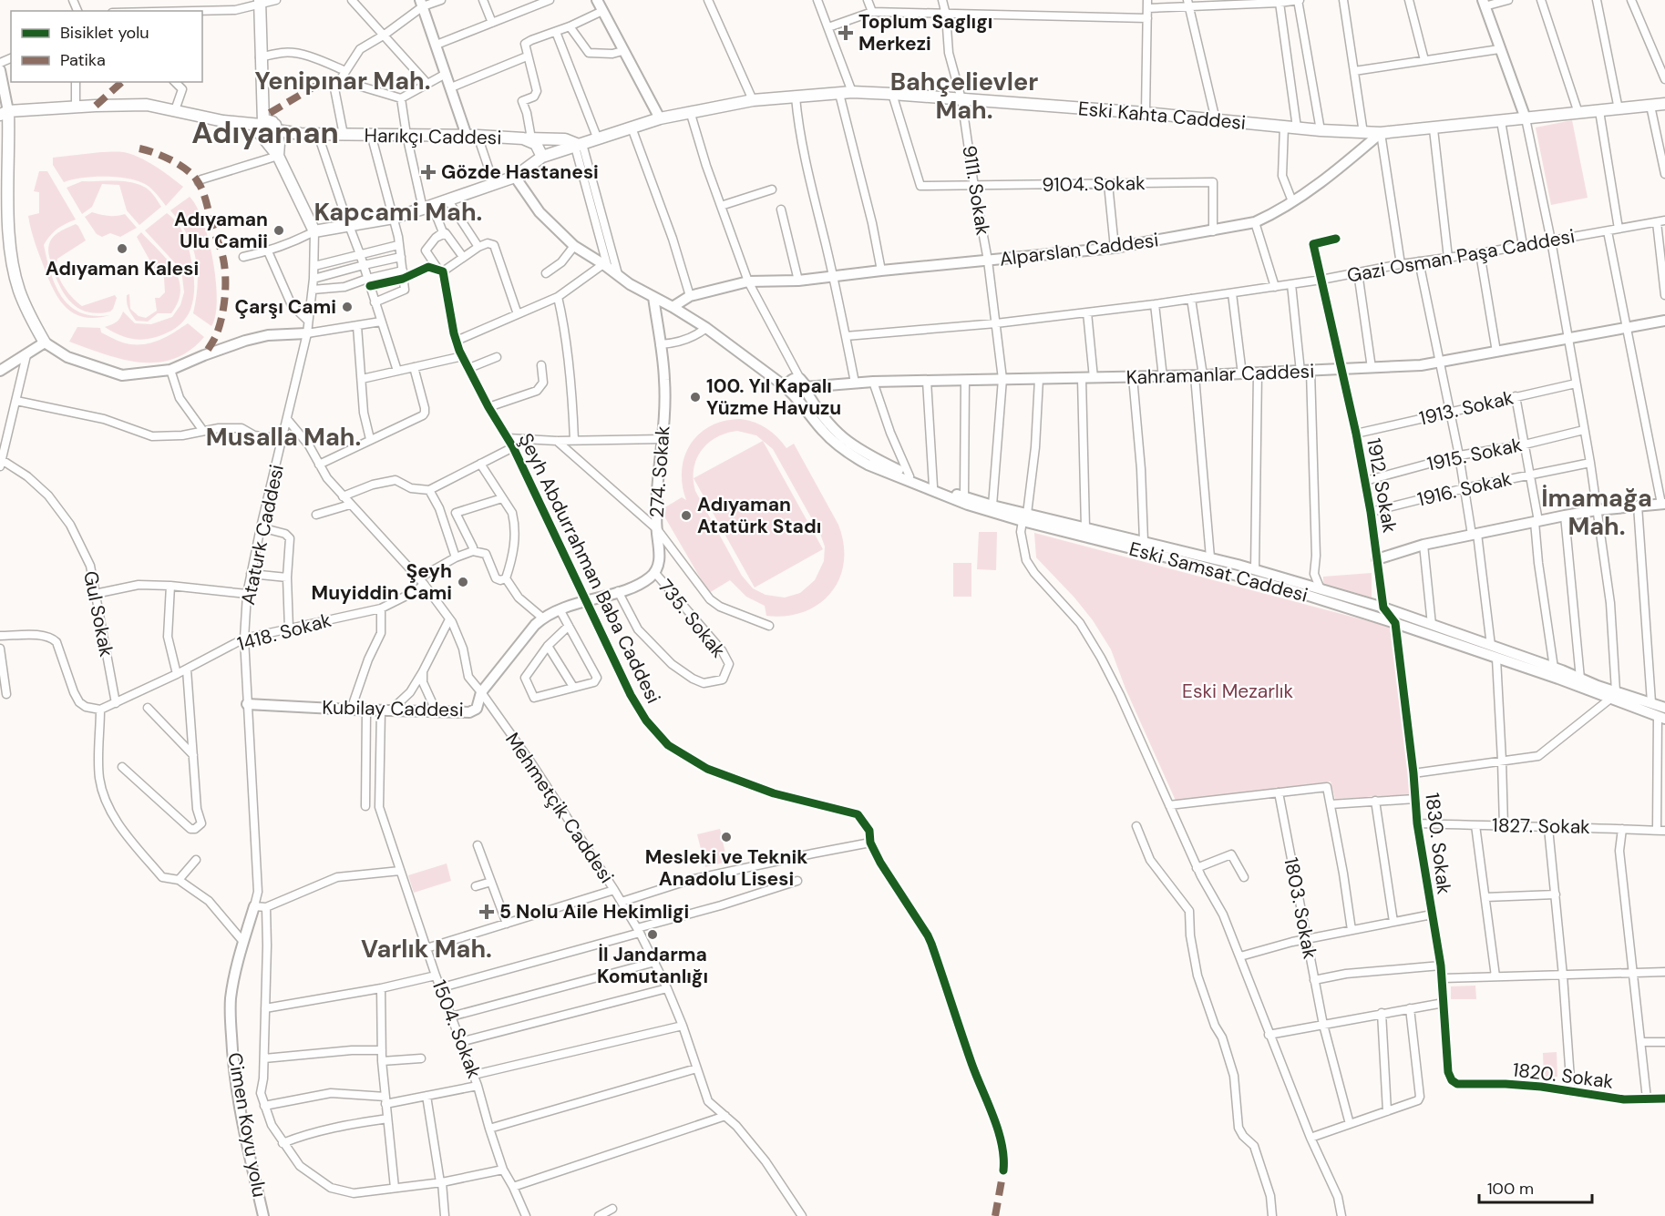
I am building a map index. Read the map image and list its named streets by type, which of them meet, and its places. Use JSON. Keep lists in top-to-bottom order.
{
  "streets": {
    "main road": ["Eski Kahta Caddesi", "Harıkçı Caddesi"],
    "street": [
      "9104. Sokak",
      "9111. Sokak",
      "Alparslan Caddesi",
      "Gazi Osman Paşa Caddesi",
      "Kahramanlar Caddesi",
      "1913. Sokak",
      "1915. Sokak",
      "274. Sokak",
      "1912. Sokak",
      "1916. Sokak",
      "Ataturk Caddesi",
      "Şeyh Abdurrahman Baba Caddesi",
      "Eski Samsat Caddesi",
      "Gul Sokak",
      "735. Sokak",
      "1418. Sokak",
      "Kubilay Caddesi",
      "Mehmetçik Caddesi",
      "1827. Sokak",
      "1830. Sokak",
      "1803. Sokak",
      "1504. Sokak",
      "1820. Sokak",
      "Cimen Koyu yolu"
    ]
  },
  "crossings": [
    ["Eski Kahta Caddesi", "Harıkçı Caddesi"],
    ["Eski Kahta Caddesi", "9104. Sokak"],
    ["Eski Kahta Caddesi", "9111. Sokak"],
    ["Eski Kahta Caddesi", "Alparslan Caddesi"],
    ["Eski Kahta Caddesi", "Ataturk Caddesi"],
    ["Eski Kahta Caddesi", "Eski Samsat Caddesi"],
    ["9104. Sokak", "9111. Sokak"],
    ["9104. Sokak", "Alparslan Caddesi"],
    ["9111. Sokak", "Alparslan Caddesi"],
    ["9111. Sokak", "Gazi Osman Paşa Caddesi"],
    ["9111. Sokak", "Kahramanlar Caddesi"],
    ["9111. Sokak", "Eski Samsat Caddesi"],
    ["Alparslan Caddesi", "Eski Samsat Caddesi"],
    ["Gazi Osman Paşa Caddesi", "1912. Sokak"],
    ["Kahramanlar Caddesi", "1912. Sokak"],
    ["Kahramanlar Caddesi", "Eski Samsat Caddesi"],
    ["1913. Sokak", "1912. Sokak"],
    ["1915. Sokak", "1912. Sokak"],
    ["274. Sokak", "Eski Samsat Caddesi"],
    ["274. Sokak", "735. Sokak"],
    ["1912. Sokak", "1916. Sokak"],
    ["1912. Sokak", "Eski Samsat Caddesi"],
    ["Ataturk Caddesi", "1418. Sokak"],
    ["Ataturk Caddesi", "Kubilay Caddesi"],
    ["Ataturk Caddesi", "Mehmetçik Caddesi"],
    ["Ataturk Caddesi", "Cimen Koyu yolu"],
    ["Şeyh Abdurrahman Baba Caddesi", "Kubilay Caddesi"],
    ["Eski Samsat Caddesi", "1830. Sokak"],
    ["Gul Sokak", "1418. Sokak"],
    ["1418. Sokak", "Mehmetçik Caddesi"],
    ["Kubilay Caddesi", "Mehmetçik Caddesi"],
    ["Kubilay Caddesi", "1504. Sokak"],
    ["1827. Sokak", "1830. Sokak"],
    ["1830. Sokak", "1820. Sokak"]
  ],
  "districts": [
    "Yenipınar Mah.",
    "Bahçelievler Mah.",
    "Adıyaman",
    "Kapcami Mah.",
    "Musalla Mah.",
    "İmamağa Mah.",
    "Varlık Mah."
  ],
  "parks": ["Eski Mezarlık"],
  "places": {
    "health": ["Toplum Saglıgı Merkezi", "Gözde Hastanesi", "5 Nolu Aile Hekimligi"],
    "other": [
      "Adıyaman Ulu Camii",
      "Adıyaman Kalesi",
      "Çarşı Cami",
      "100. Yıl Kapalı Yüzme Havuzu",
      "Adıyaman Atatürk Stadı",
      "Şeyh Muyiddin Cami",
      "Mesleki ve Teknik Anadolu Lisesi",
      "İl Jandarma Komutanlığı"
    ]
  },
  "legend": ["Bisiklet yolu", "Patika"],
  "scale_bar": "100 m"
}
